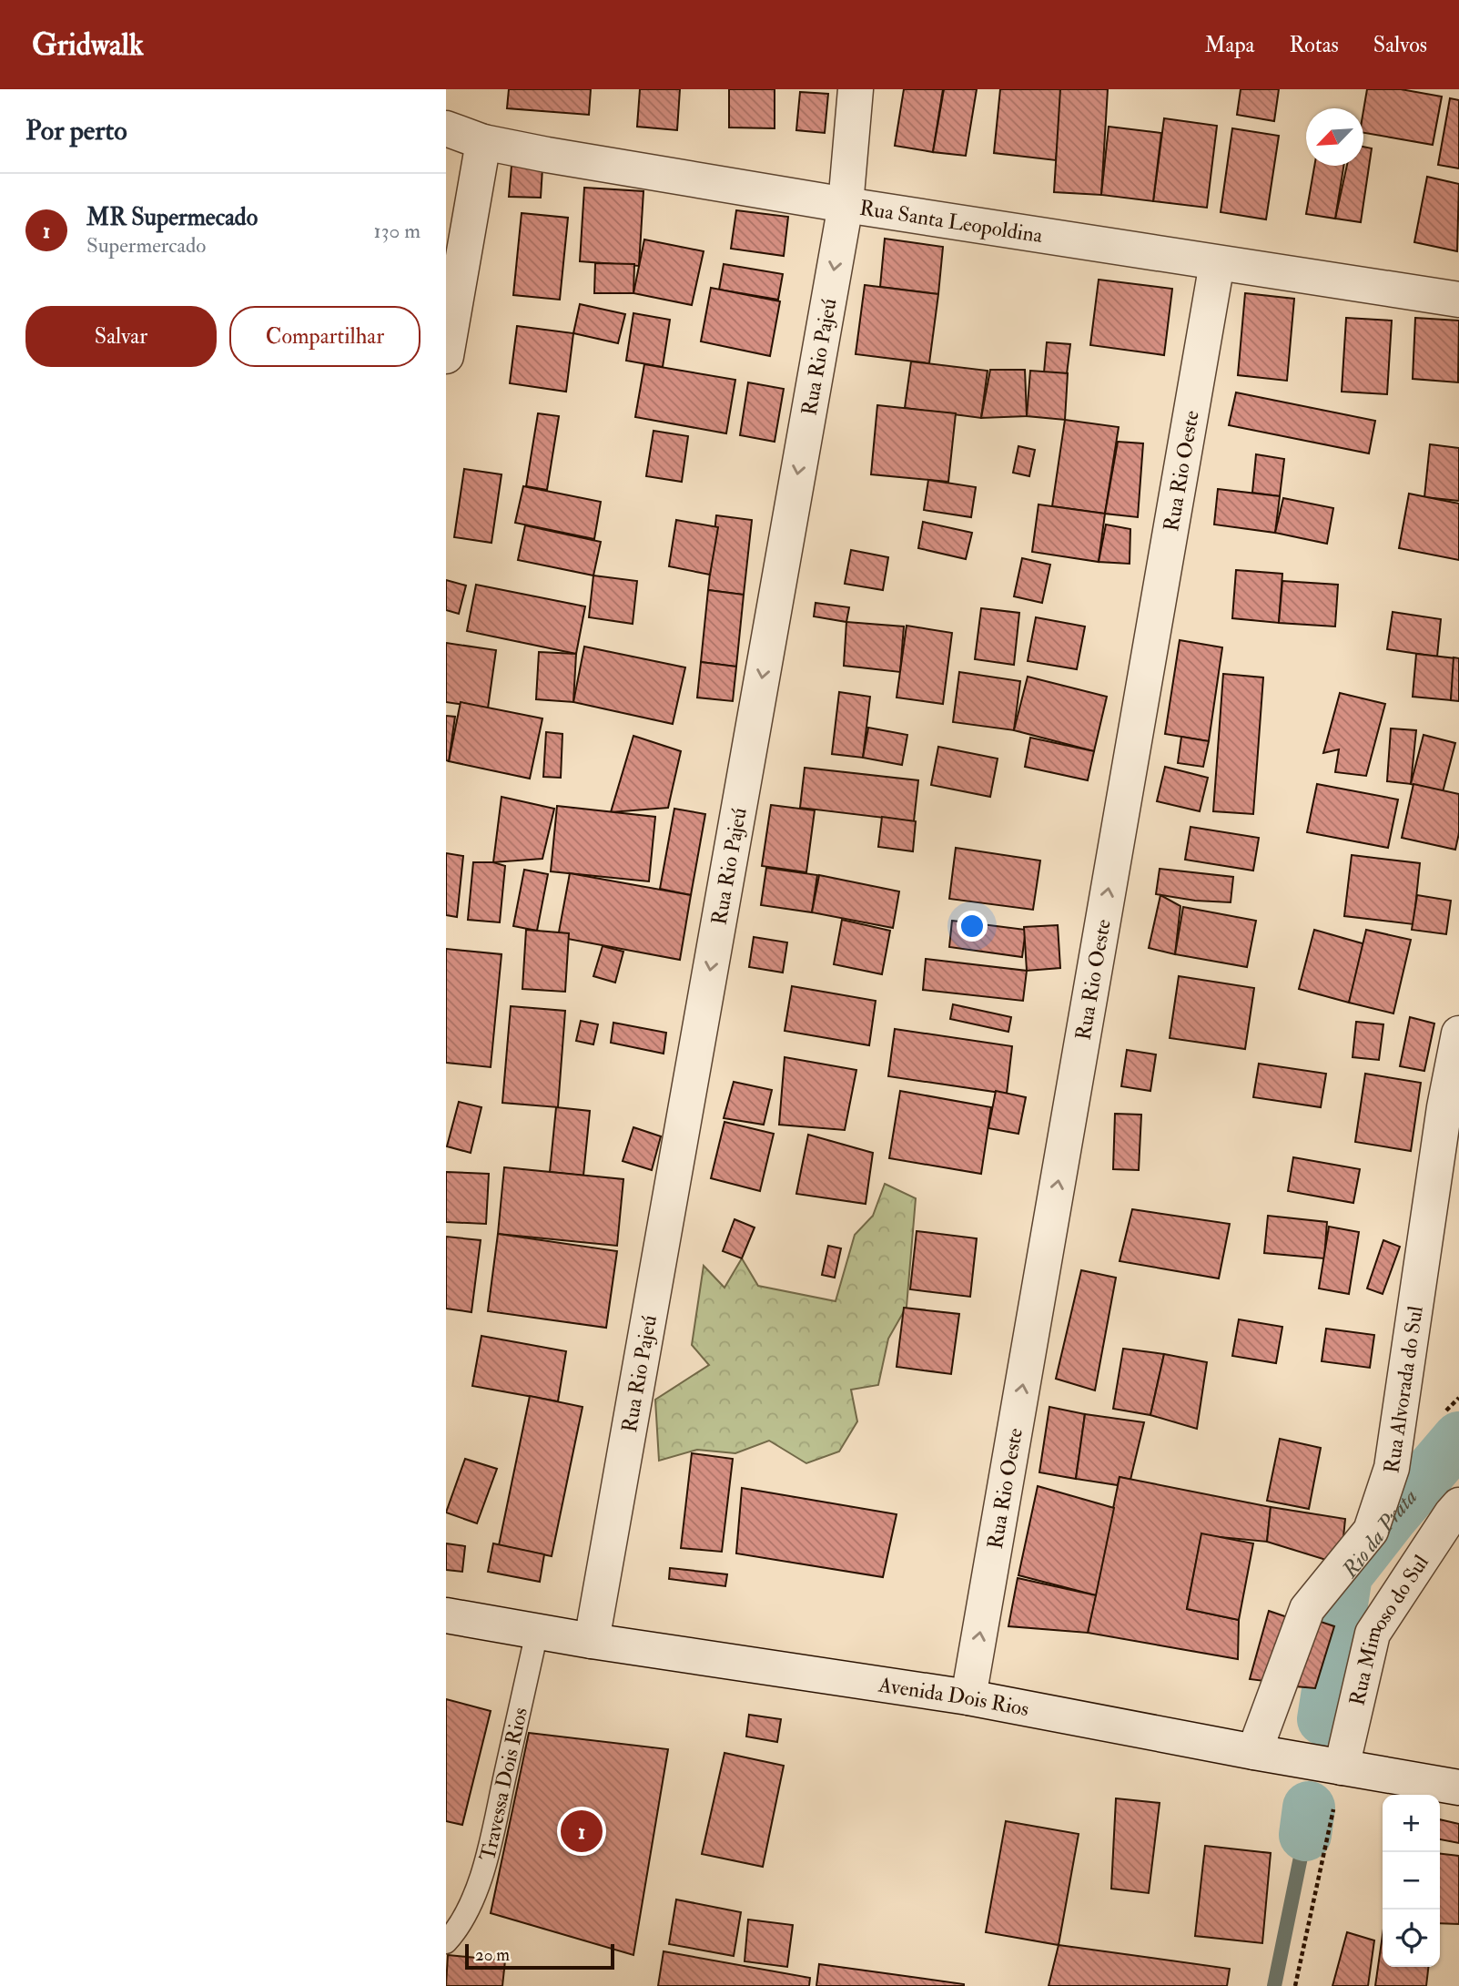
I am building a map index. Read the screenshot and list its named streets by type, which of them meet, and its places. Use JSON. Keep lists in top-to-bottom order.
{
  "streets": {
    "street": [
      "Rua Santa Leopoldina",
      "Rua Rio Pajeú",
      "Rua Rio Oeste",
      "Rua Alvorada do Sul",
      "Rua Mimoso do Sul",
      "Avenida Dois Rios"
    ],
    "lane": ["Travessa Dois Rios"]
  },
  "crossings": [
    ["Rua Santa Leopoldina", "Rua Rio Pajeú"],
    ["Rua Santa Leopoldina", "Rua Rio Oeste"],
    ["Rua Rio Pajeú", "Avenida Dois Rios"],
    ["Rua Rio Oeste", "Avenida Dois Rios"],
    ["Rua Alvorada do Sul", "Avenida Dois Rios"],
    ["Rua Mimoso do Sul", "Avenida Dois Rios"],
    ["Avenida Dois Rios", "Travessa Dois Rios"]
  ],
  "one_way": ["Rua Rio Pajeú", "Rua Rio Oeste"],
  "water": ["Rio da Prata"],
  "scale_bar": "20 m",
  "north": "bottom left",
  "page": {
    "header": "Gridwalk",
    "nav": ["Mapa", "Rotas", "Salvos"],
    "heading": "Por perto",
    "list": [
      {
        "mark": "1",
        "name": "MR Supermecado",
        "note": "Supermercado",
        "value": "130 m"
      }
    ],
    "buttons": ["Salvar", "Compartilhar"],
    "map_buttons": ["+", "−"],
    "pins": "1",
    "scale": "20 m"
  }
}
